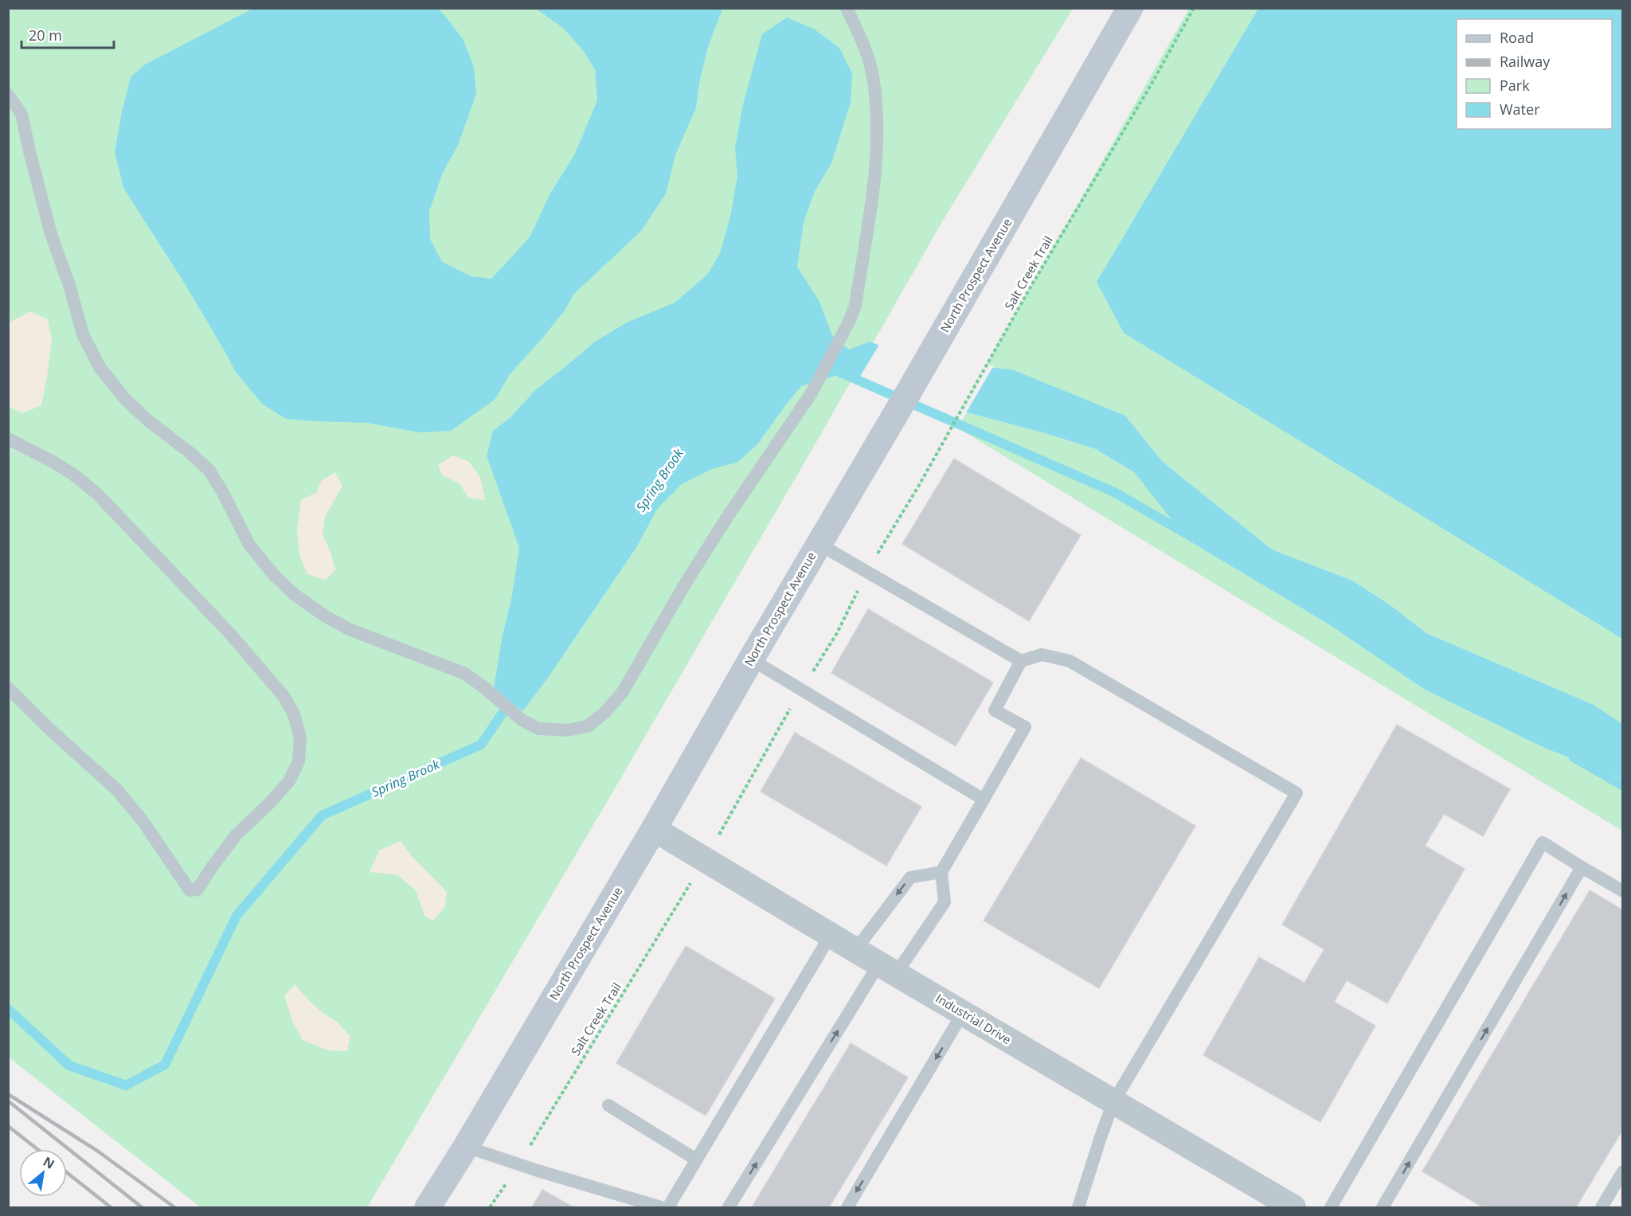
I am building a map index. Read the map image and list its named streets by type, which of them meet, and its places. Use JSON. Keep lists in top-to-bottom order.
{
  "streets": {
    "main road": ["North Prospect Avenue"],
    "street": ["Industrial Drive"],
    "path": ["Salt Creek Trail"]
  },
  "crossings": [
    ["North Prospect Avenue", "Industrial Drive"]
  ],
  "water": ["Spring Brook"],
  "legend": [
    "Road",
    "Railway",
    "Park",
    "Water"
  ],
  "scale_bar": "20 m",
  "north": "top right"
}
